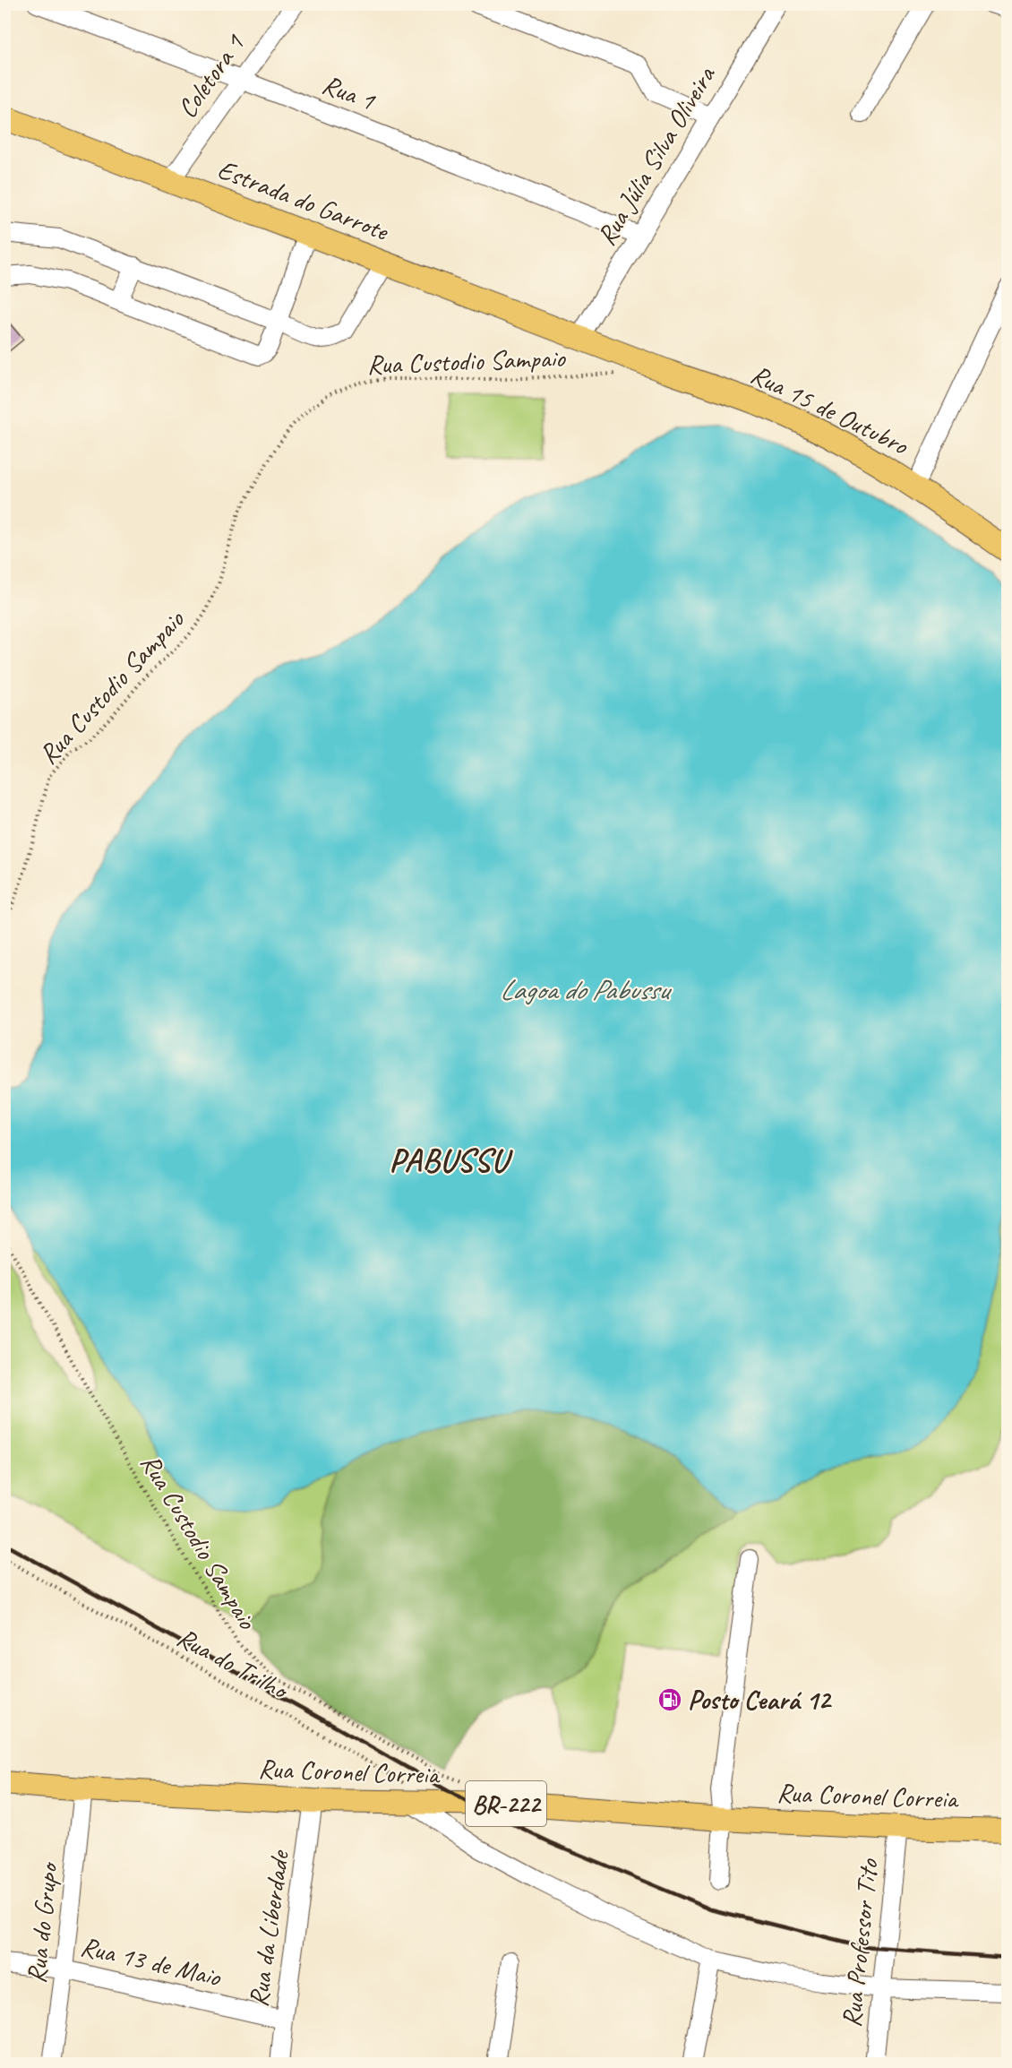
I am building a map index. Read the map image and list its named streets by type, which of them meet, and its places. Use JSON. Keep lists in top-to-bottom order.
{
  "streets": {
    "main road": [
      "Estrada do Garrote",
      "Rua 15 de Outubro",
      "Rua Coronel Correia",
      "BR-222"
    ],
    "street": [
      "Coletora 1",
      "Rua 1",
      "Rua Júlia Silva Oliveira",
      "Rua do Grupo",
      "Rua da Liberdade",
      "Rua Professor Tito",
      "Rua 13 de Maio"
    ],
    "path": ["Rua Custodio Sampaio", "Rua do Trilho"]
  },
  "crossings": [
    ["Coletora 1", "Rua 1"],
    ["Coletora 1", "Estrada do Garrote"],
    ["Rua 1", "Rua Júlia Silva Oliveira"],
    ["Rua Júlia Silva Oliveira", "Estrada do Garrote"],
    ["Rua Júlia Silva Oliveira", "Rua 15 de Outubro"],
    ["Estrada do Garrote", "Rua 15 de Outubro"],
    ["Rua do Trilho", "Rua Coronel Correia"],
    ["Rua Coronel Correia", "Rua do Grupo"],
    ["Rua Coronel Correia", "Rua da Liberdade"],
    ["Rua Coronel Correia", "Rua Professor Tito"],
    ["Rua do Grupo", "Rua 13 de Maio"],
    ["Rua da Liberdade", "Rua 13 de Maio"]
  ],
  "districts": ["PABUSSU"],
  "water": ["Lagoa do Pabussu"],
  "places": {
    "fuel station": ["Posto Ceará 12"]
  }
}
